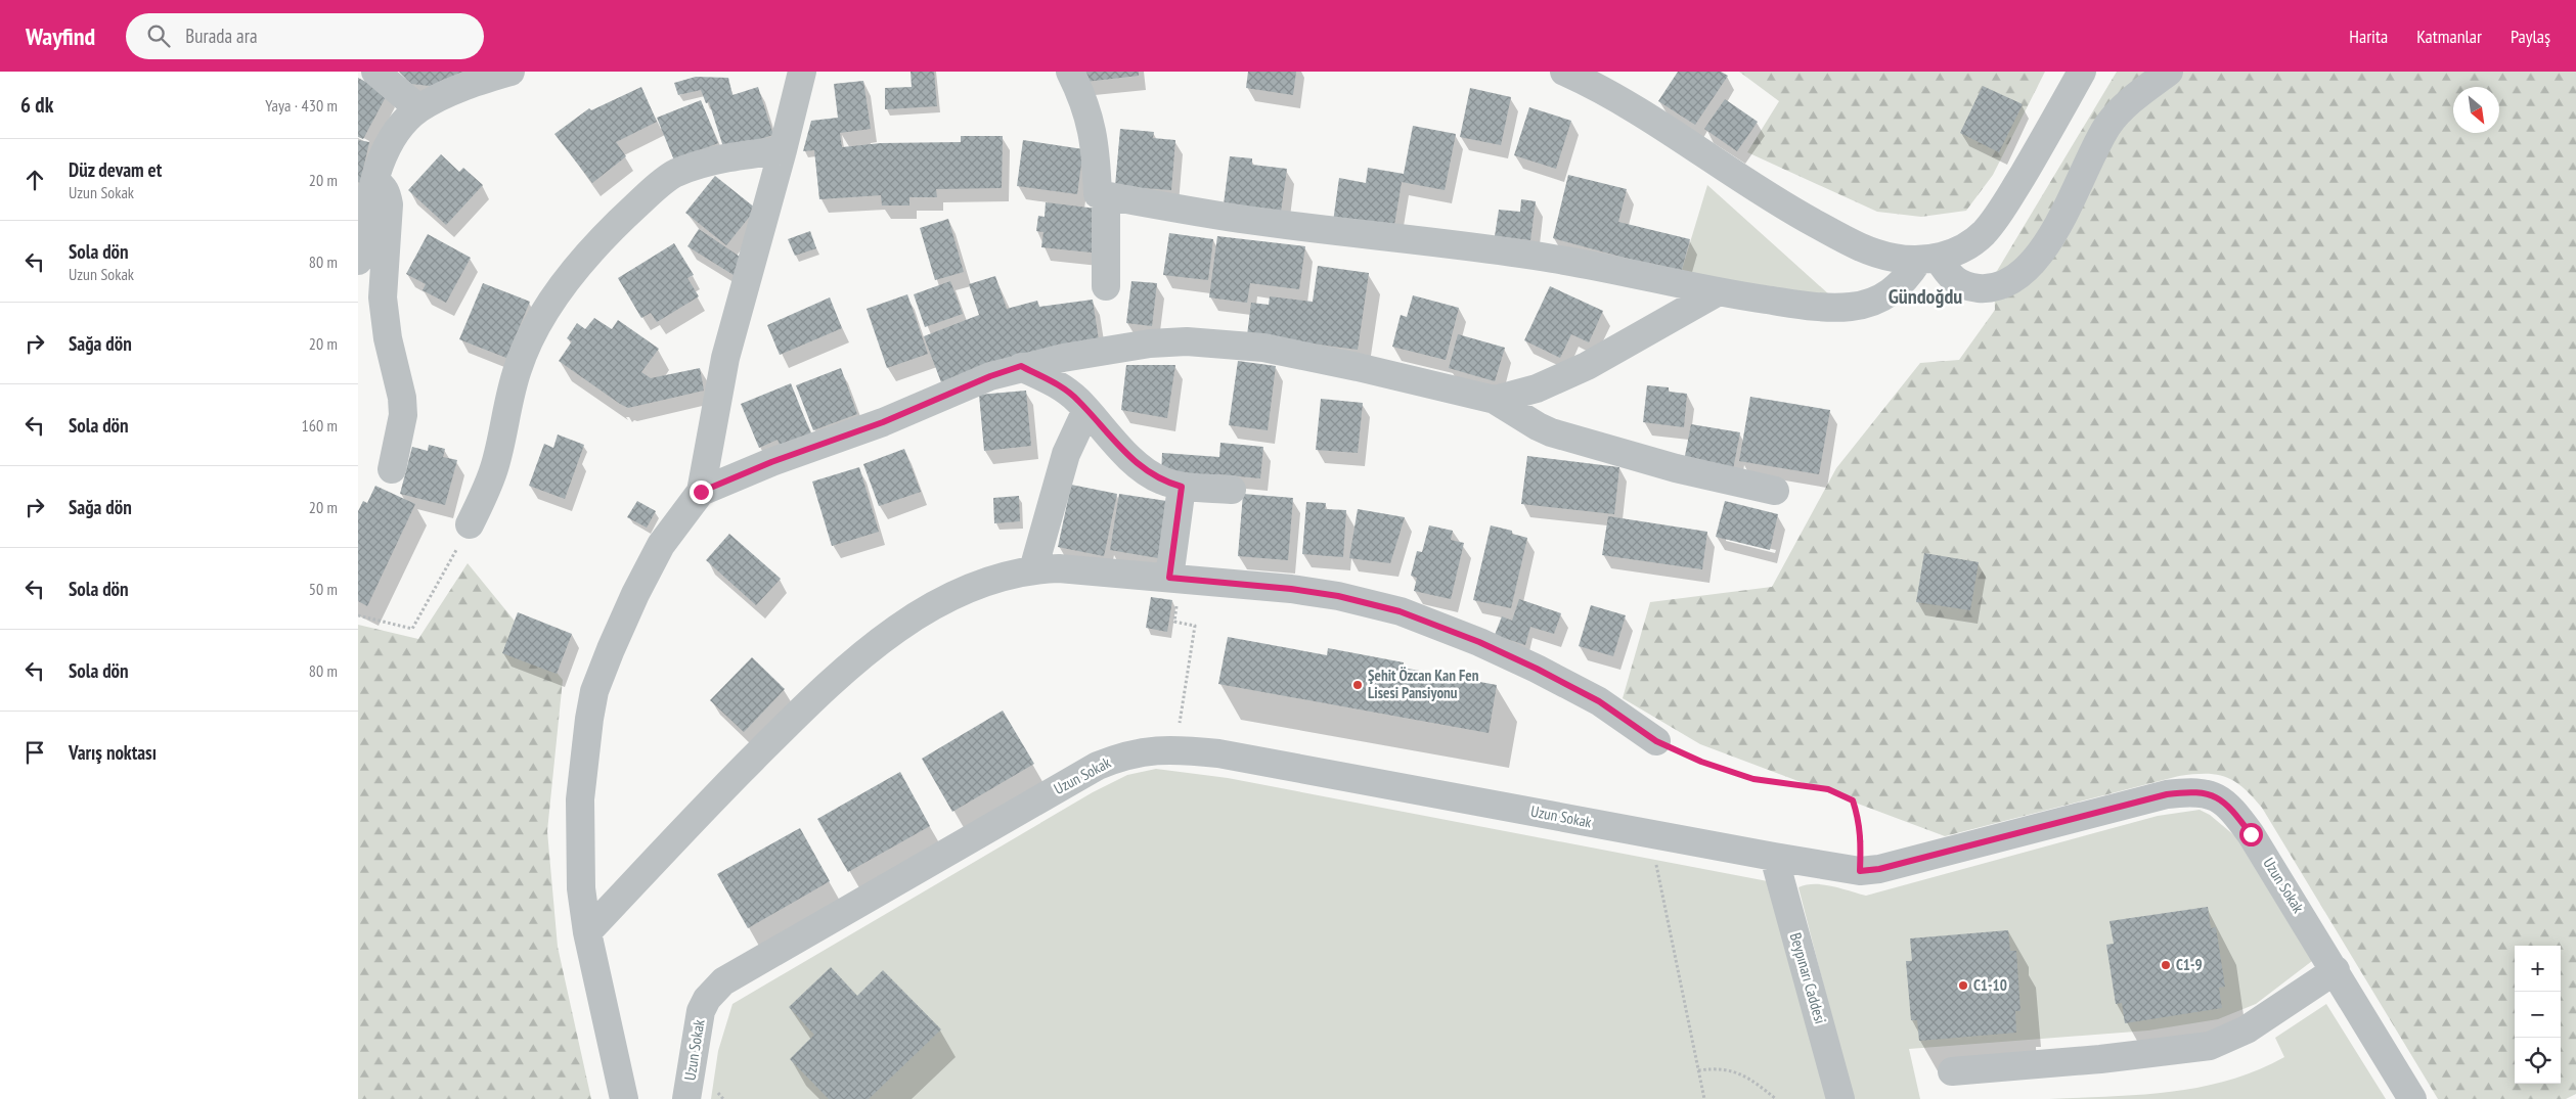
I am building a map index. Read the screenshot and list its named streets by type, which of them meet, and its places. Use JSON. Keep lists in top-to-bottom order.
{
  "streets": {
    "street": ["Uzun Sokak", "Beypınarı Caddesi"]
  },
  "crossings": [
    ["Uzun Sokak", "Beypınarı Caddesi"]
  ],
  "districts": ["Gündoğdu"],
  "places": ["Şehit Özcan Kan Fen Lisesi Pansiyonu", "C1-9", "C1-10"],
  "north": "bottom right",
  "page": {
    "header": "Wayfind",
    "search": "Burada ara",
    "nav": ["Harita", "Katmanlar", "Paylaş"],
    "heading": ["6 dk", "Yaya · 430 m"],
    "list": [
      ["Düz devam et", "Uzun Sokak", "20 m"],
      ["Sola dön", "Uzun Sokak", "80 m"],
      ["Sağa dön", "20 m"],
      ["Sola dön", "160 m"],
      ["Sağa dön", "20 m"],
      ["Sola dön", "50 m"],
      ["Sola dön", "80 m"],
      "Varış noktası"
    ],
    "map_buttons": ["+", "−"]
  }
}
